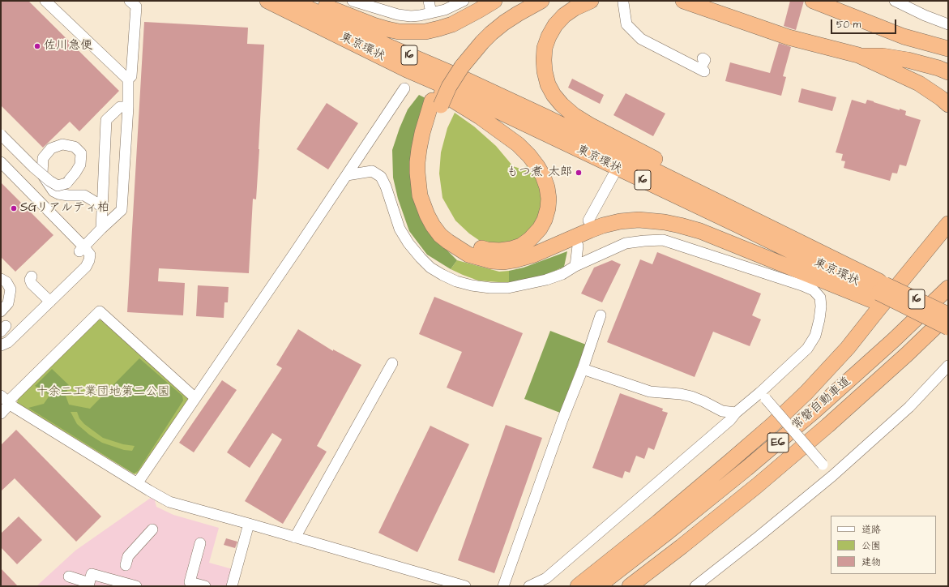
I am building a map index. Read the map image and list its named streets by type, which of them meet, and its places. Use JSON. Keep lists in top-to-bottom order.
{
  "streets": {
    "highway": [
      "東京環状",
      "16",
      "常磐自動車道",
      "E6"
    ]
  },
  "crossings": [
    ["東京環状", "常磐自動車道"]
  ],
  "parks": ["十余二工業団地第二公園"],
  "places": ["佐川急便", "もつ煮 太郎", "SGリアルティ柏"],
  "legend": ["道路", "公園", "建物"],
  "scale_bar": "50 m"
}
